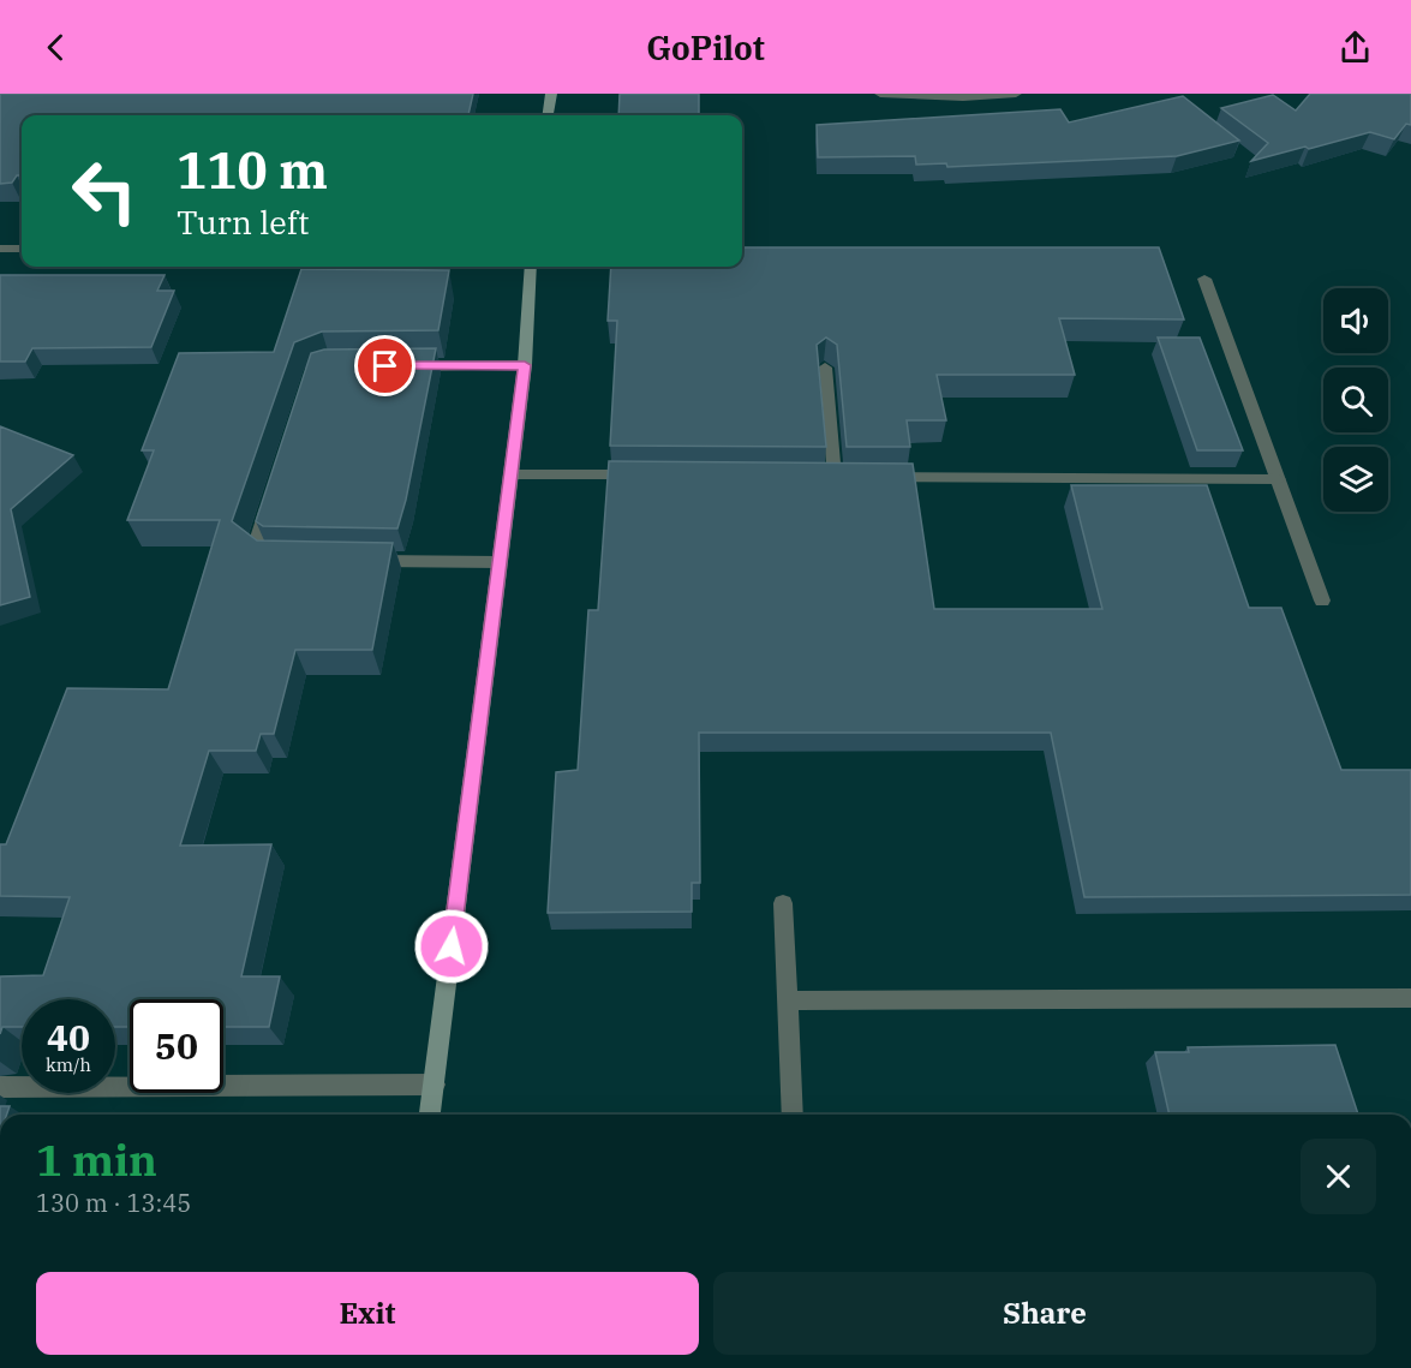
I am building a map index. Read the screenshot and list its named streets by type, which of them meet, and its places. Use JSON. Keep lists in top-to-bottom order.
{
  "page": {
    "header": "GoPilot",
    "turn": ["110 m", "Turn left"],
    "speed": "40 km/h",
    "limit": "50",
    "heading": ["1 min", "130 m · 13:45"],
    "buttons": ["Exit", "Share"]
  }
}
